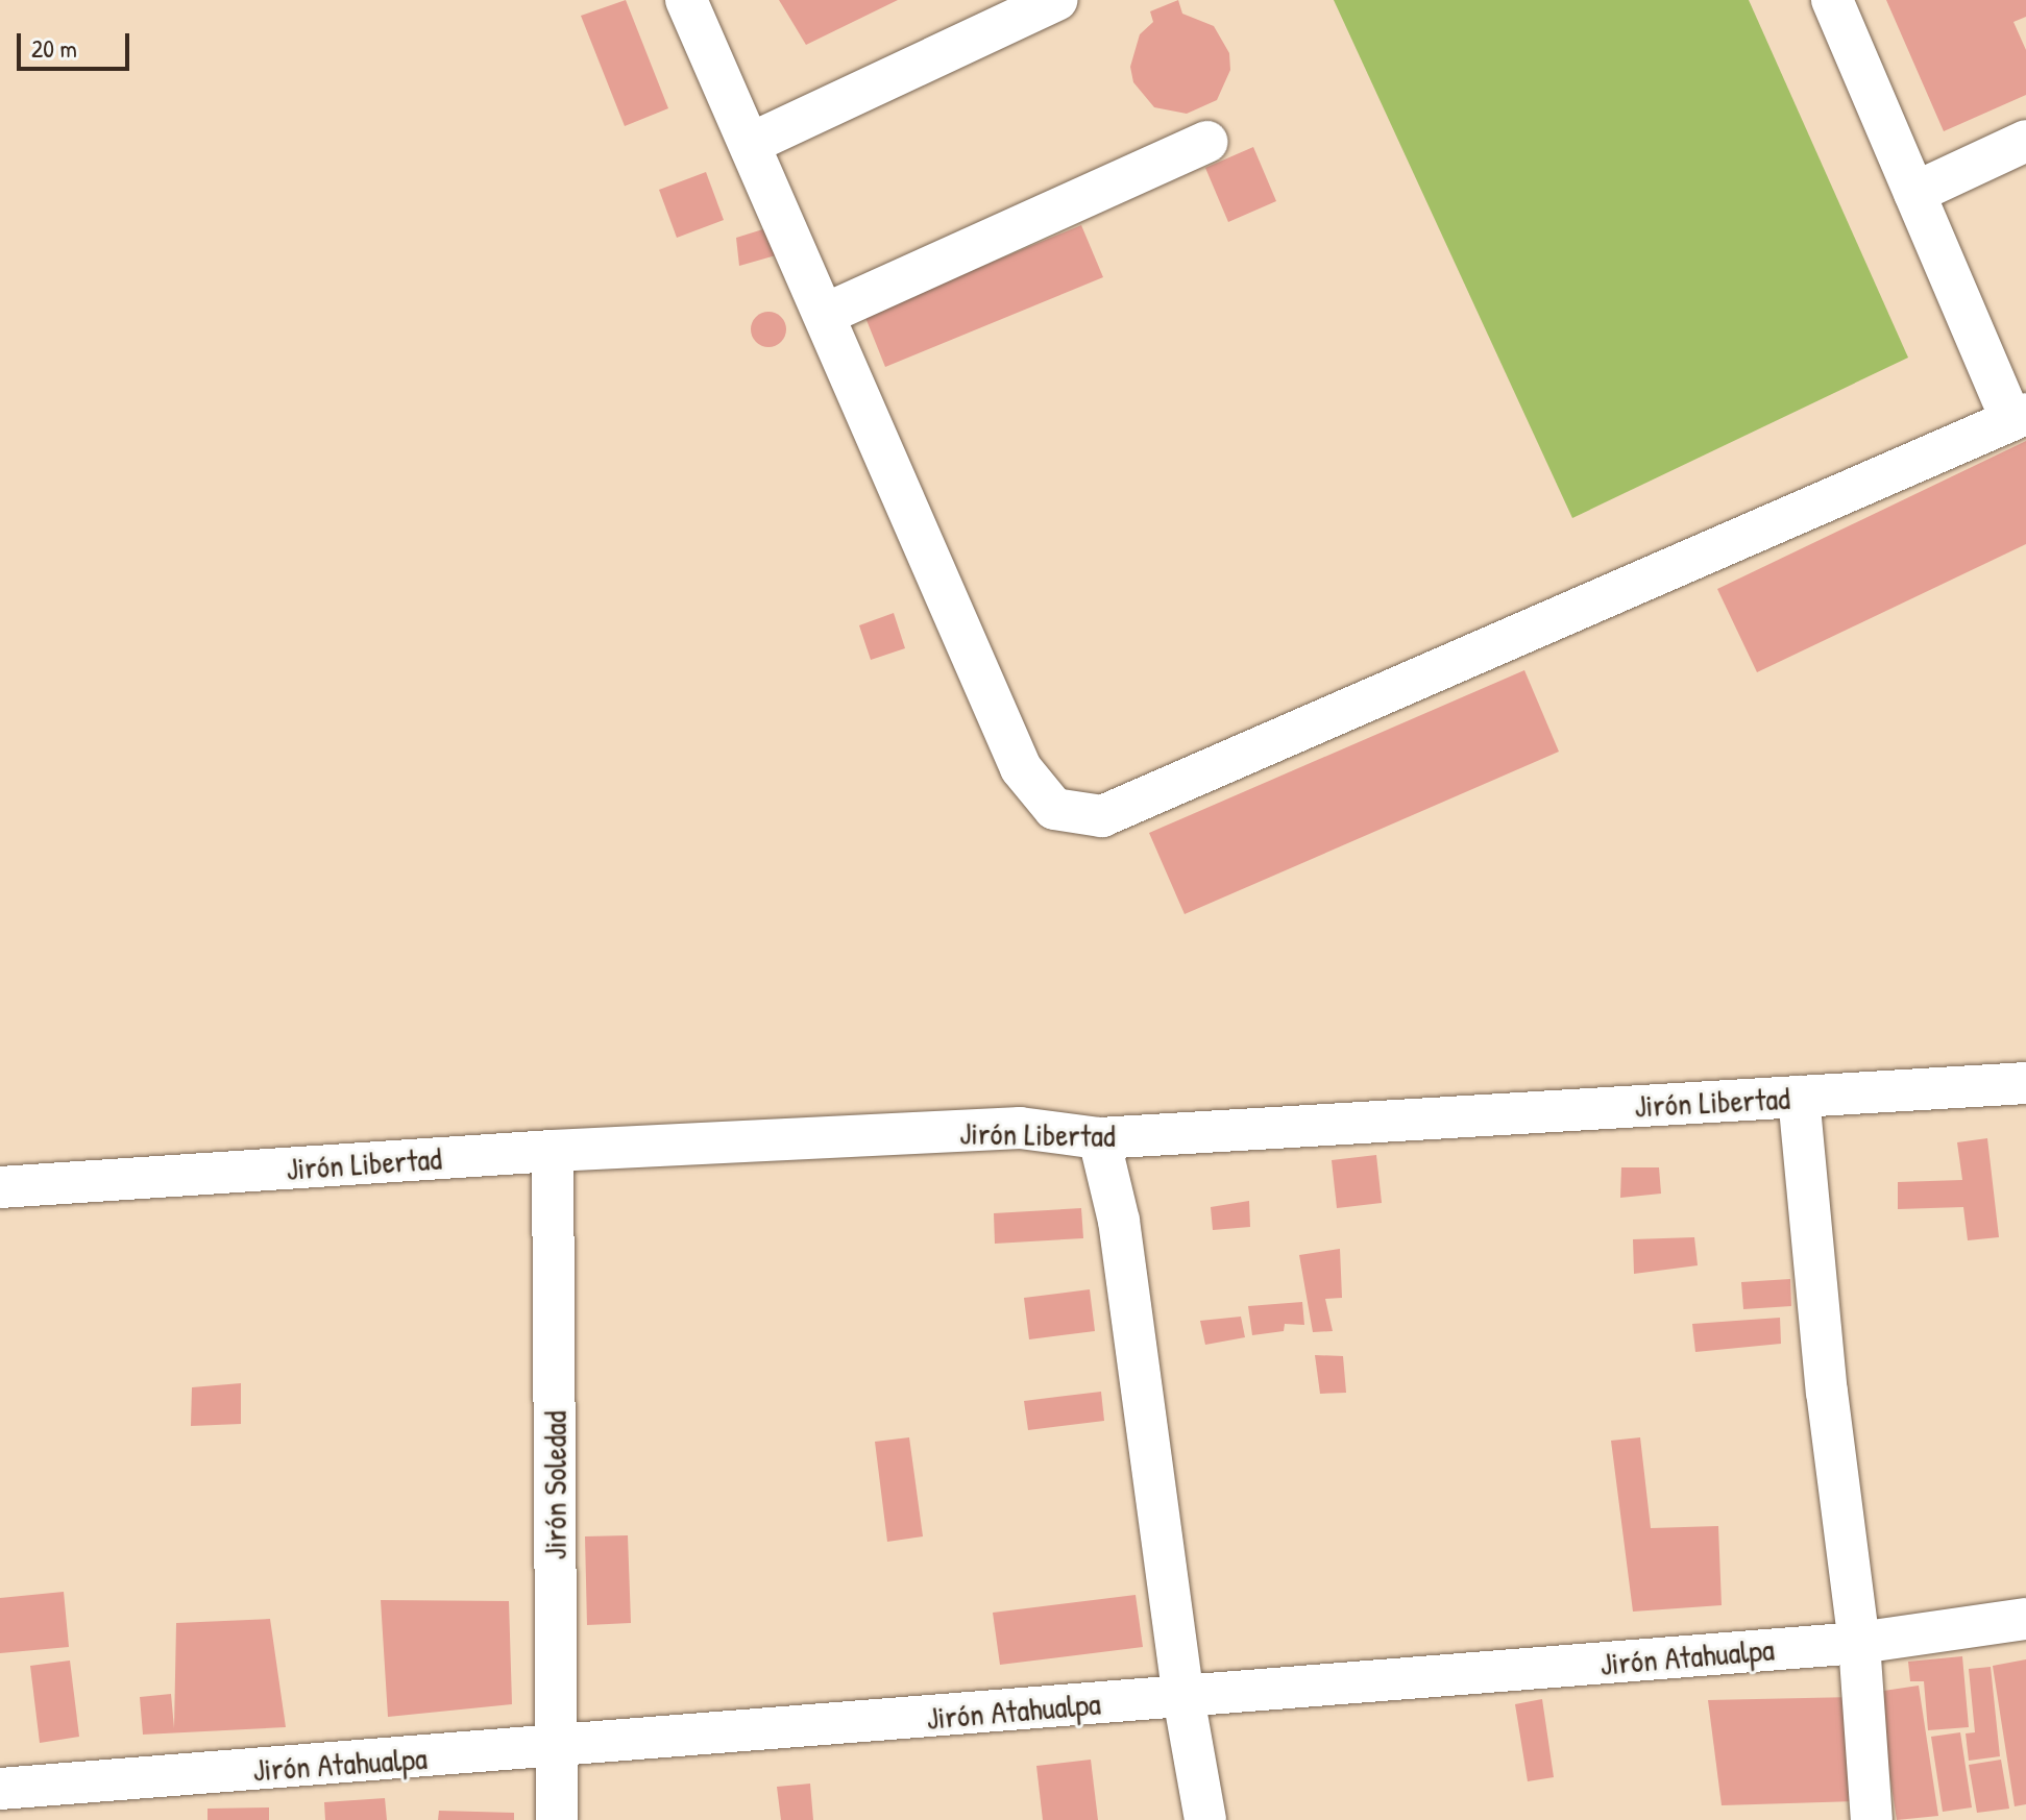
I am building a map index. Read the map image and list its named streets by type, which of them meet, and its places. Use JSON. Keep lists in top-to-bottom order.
{
  "streets": {
    "street": ["Jirón Libertad", "Jirón Soledad", "Jirón Atahualpa"]
  },
  "crossings": [
    ["Jirón Libertad", "Jirón Soledad"],
    ["Jirón Soledad", "Jirón Atahualpa"]
  ],
  "scale_bar": "20 m"
}
